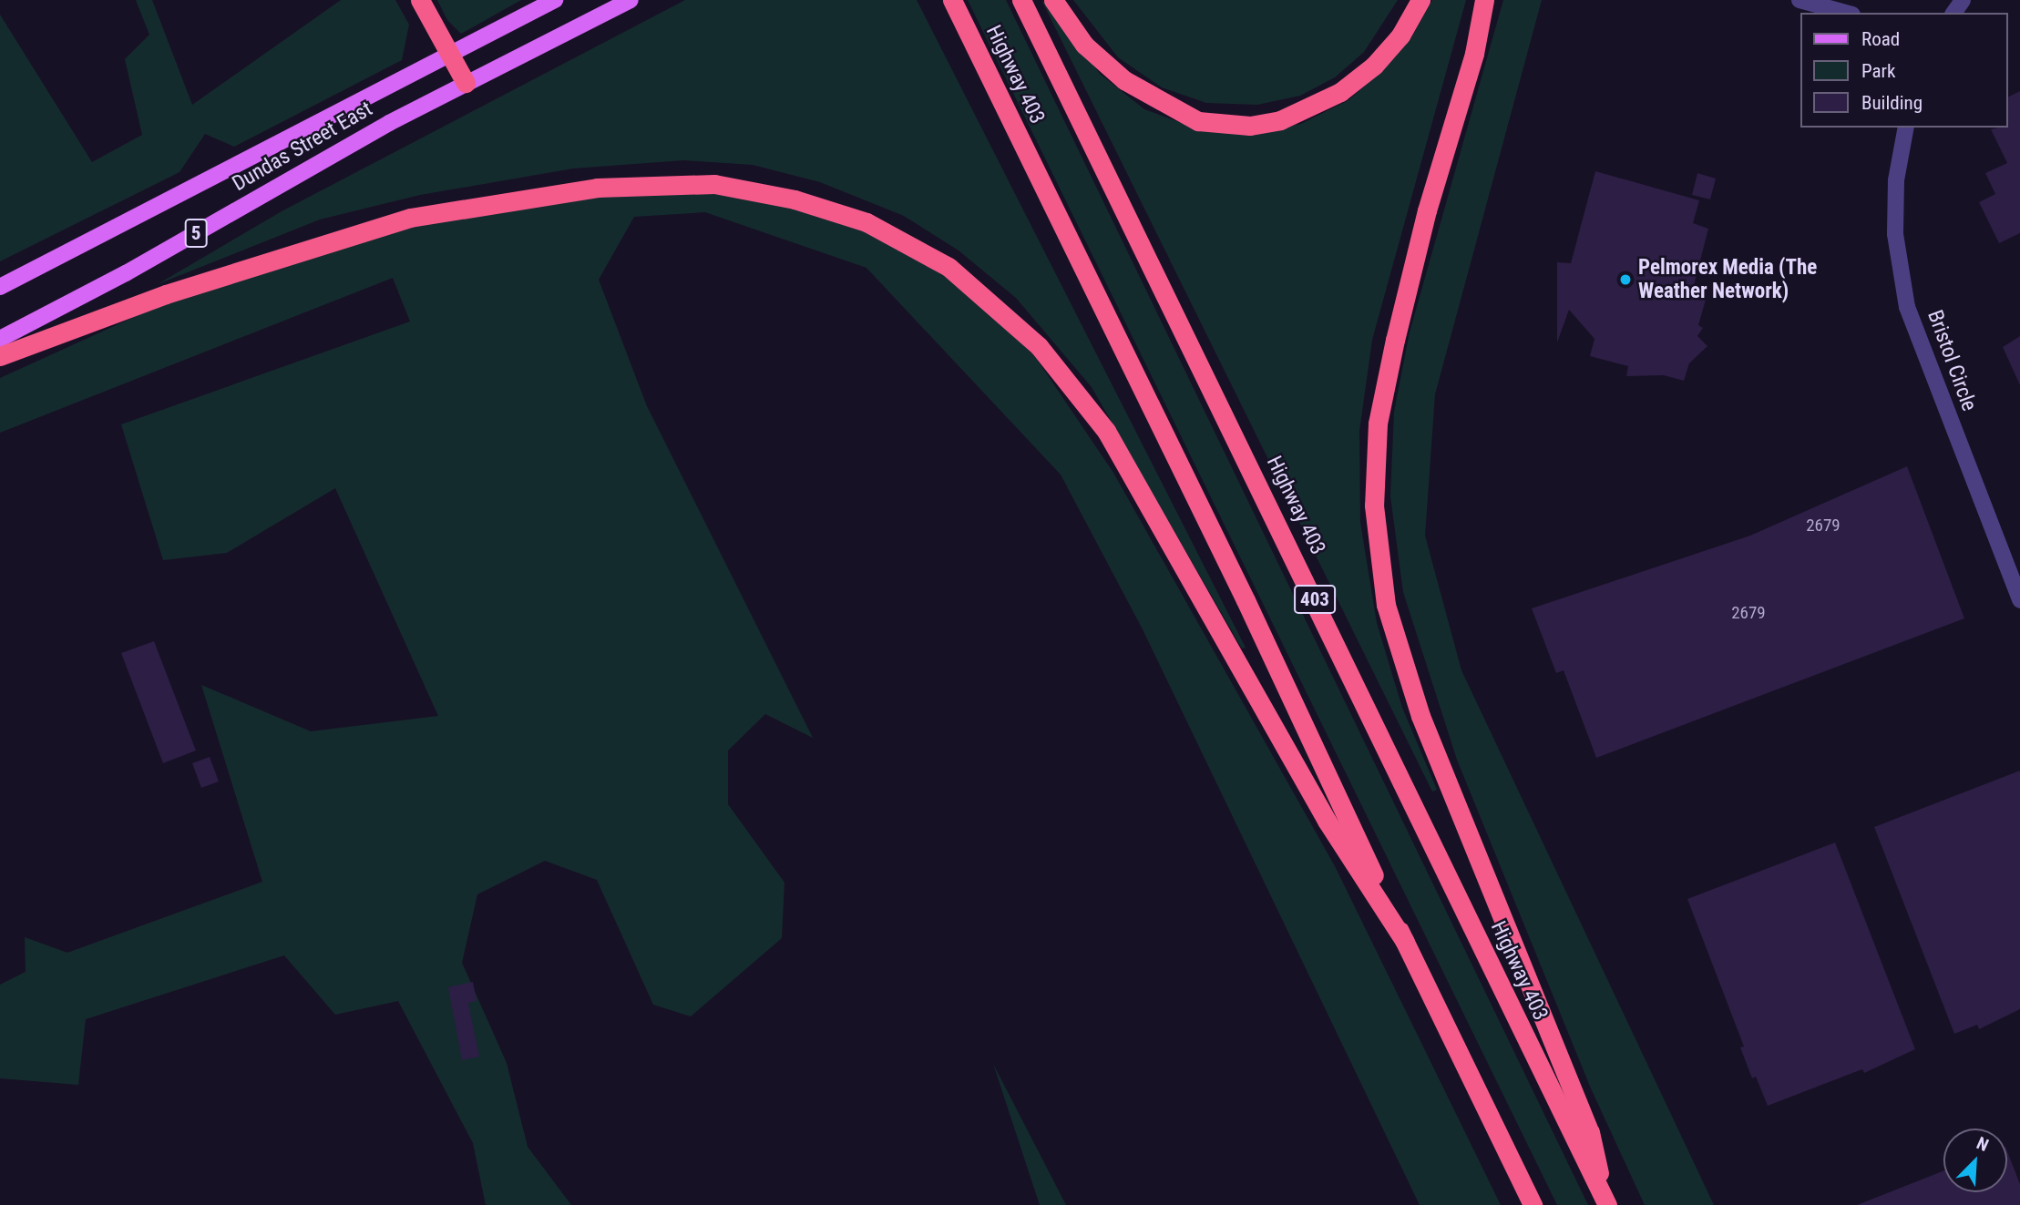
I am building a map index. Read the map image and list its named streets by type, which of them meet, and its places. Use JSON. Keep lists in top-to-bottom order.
{
  "streets": {
    "highway": ["Highway 403", "403"],
    "main road": ["Dundas Street East", "5"],
    "street": ["Bristol Circle"]
  },
  "places": ["Pelmorex Media (The Weather Network)"],
  "house_numbers": ["2679", "2679"],
  "legend": ["Road", "Park", "Building"],
  "north": "top right"
}
